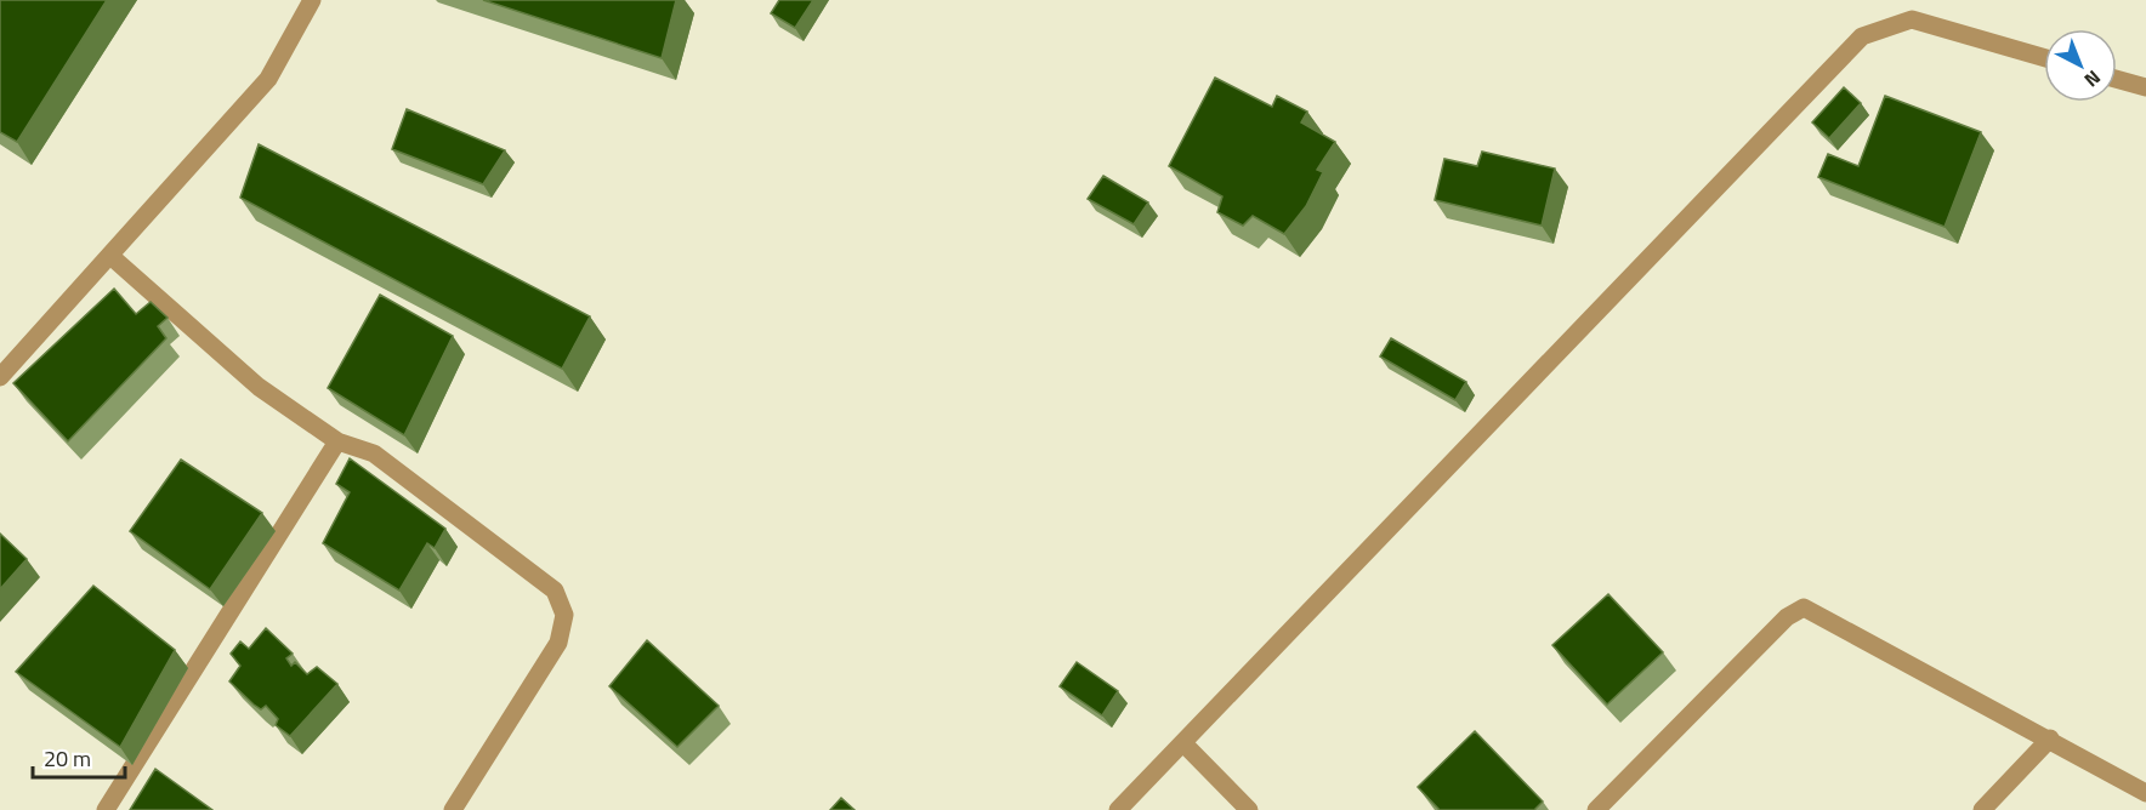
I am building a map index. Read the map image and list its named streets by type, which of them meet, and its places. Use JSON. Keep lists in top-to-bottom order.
{
  "scale_bar": "20 m",
  "north": "bottom right"
}
